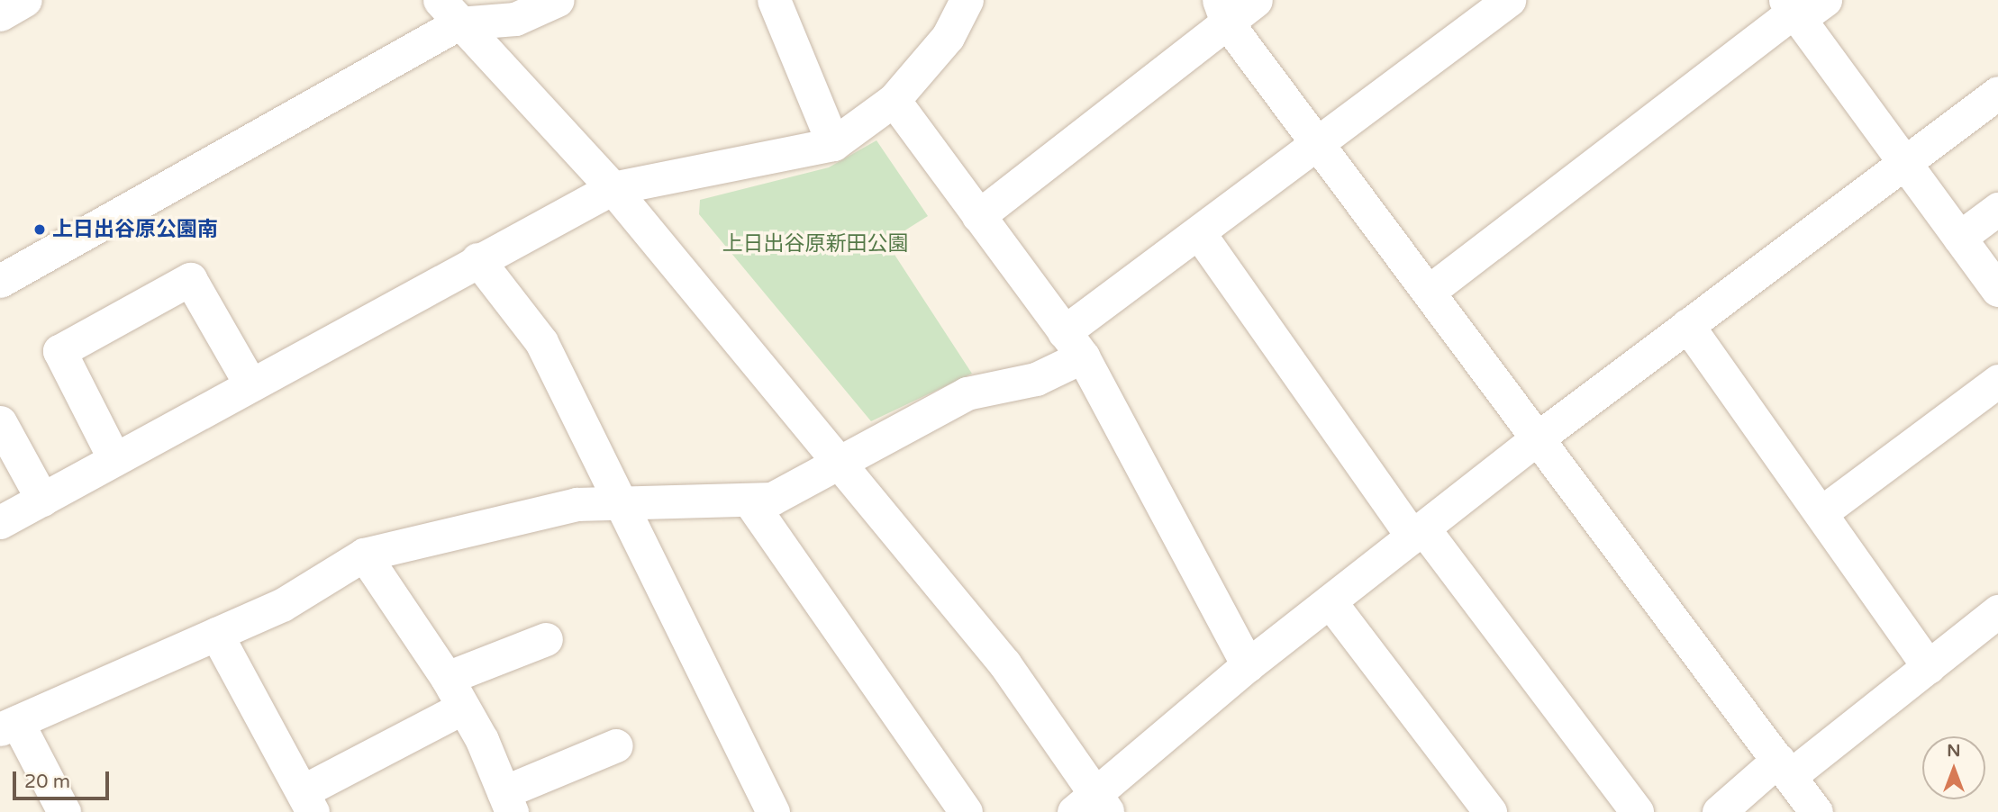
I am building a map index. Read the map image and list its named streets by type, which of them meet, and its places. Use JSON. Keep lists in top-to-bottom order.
{
  "parks": ["上日出谷原新田公園"],
  "places": ["上日出谷原公園南"],
  "scale_bar": "20 m",
  "north": "top"
}
